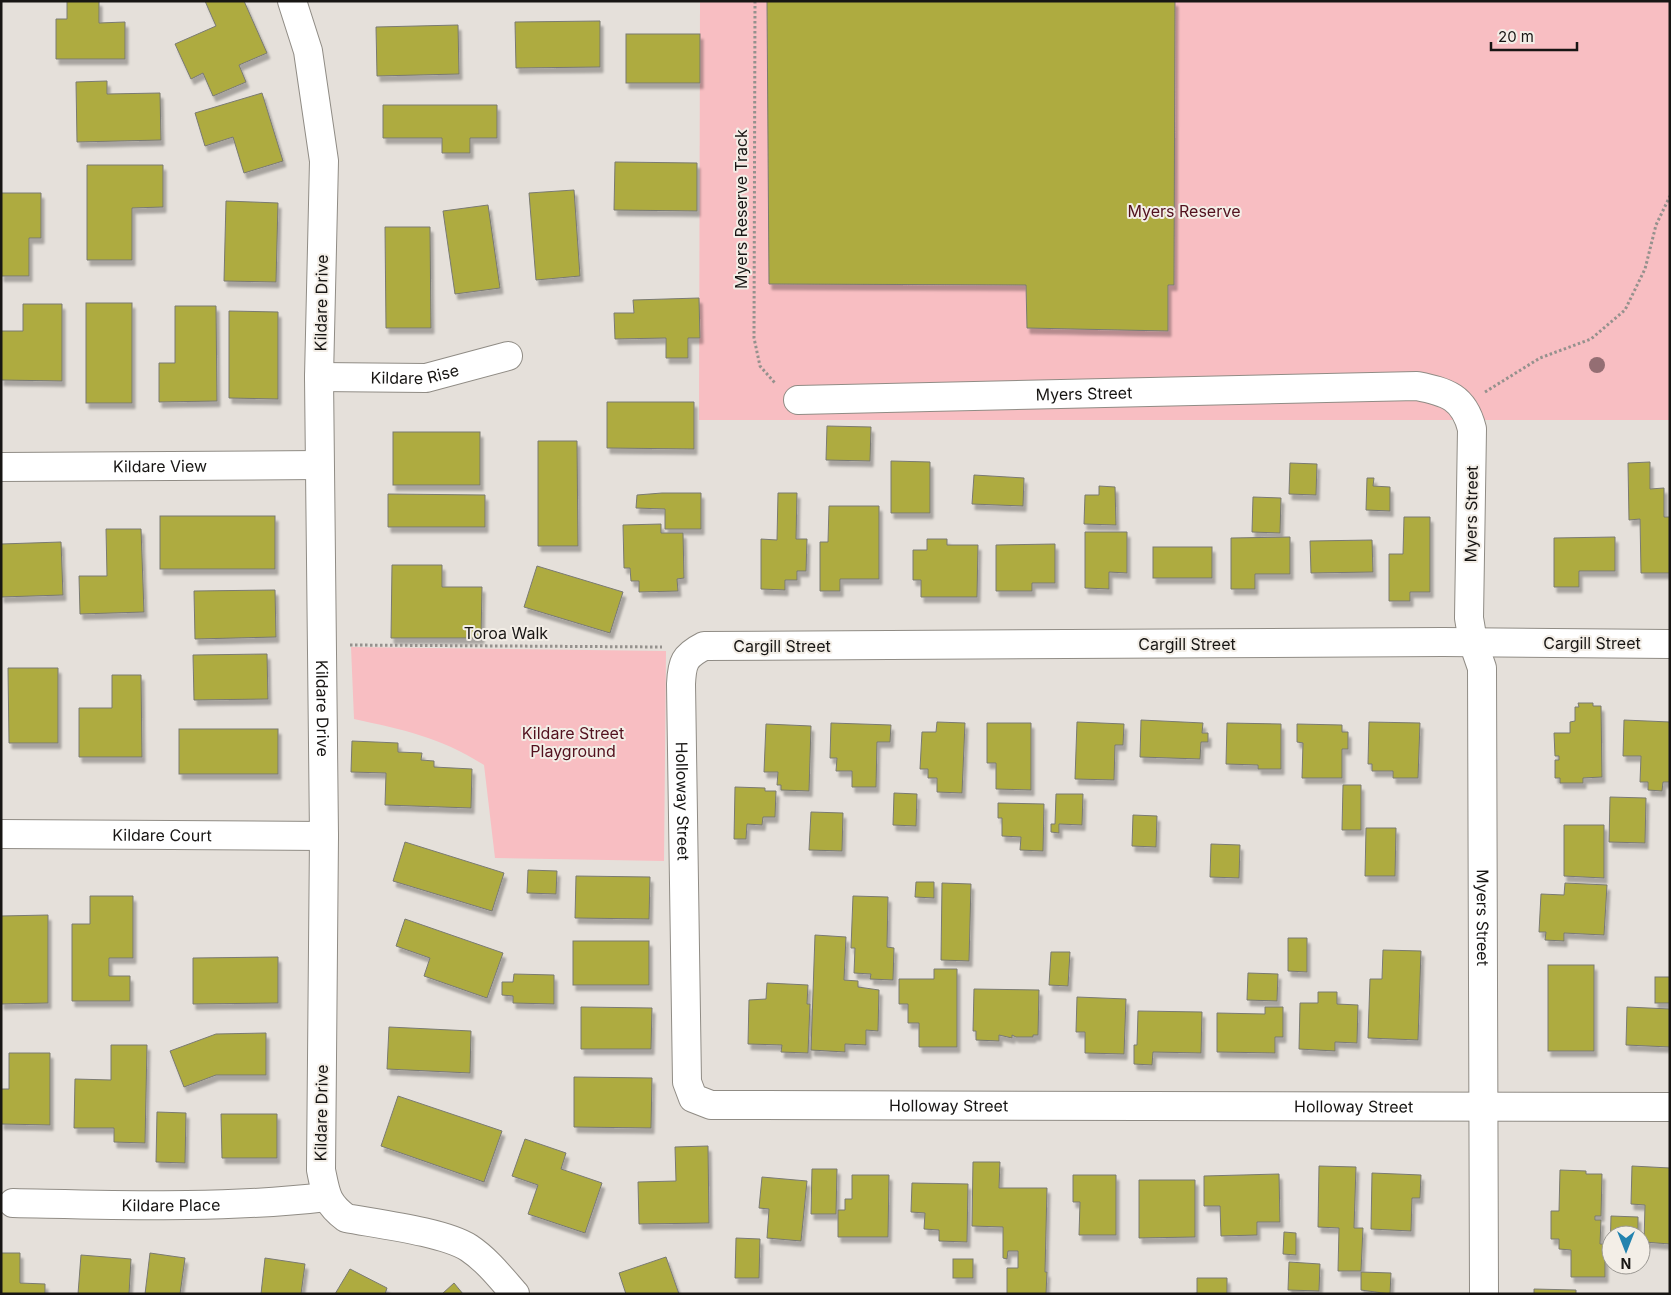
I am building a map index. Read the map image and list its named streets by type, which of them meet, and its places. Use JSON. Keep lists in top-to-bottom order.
{
  "streets": {
    "street": [
      "Kildare Drive",
      "Kildare Rise",
      "Myers Street",
      "Kildare View",
      "Cargill Street",
      "Holloway Street",
      "Kildare Court",
      "Kildare Place"
    ],
    "path": ["Myers Reserve Track", "Toroa Walk"]
  },
  "crossings": [
    ["Myers Reserve Track", "Myers Street"],
    ["Kildare Drive", "Kildare Rise"],
    ["Kildare Drive", "Kildare View"],
    ["Kildare Drive", "Kildare Court"],
    ["Kildare Drive", "Kildare Place"],
    ["Myers Street", "Cargill Street"],
    ["Myers Street", "Holloway Street"],
    ["Cargill Street", "Holloway Street"]
  ],
  "parks": ["Myers Reserve", "Kildare Street Playground"],
  "scale_bar": "20 m",
  "north": "bottom"
}
